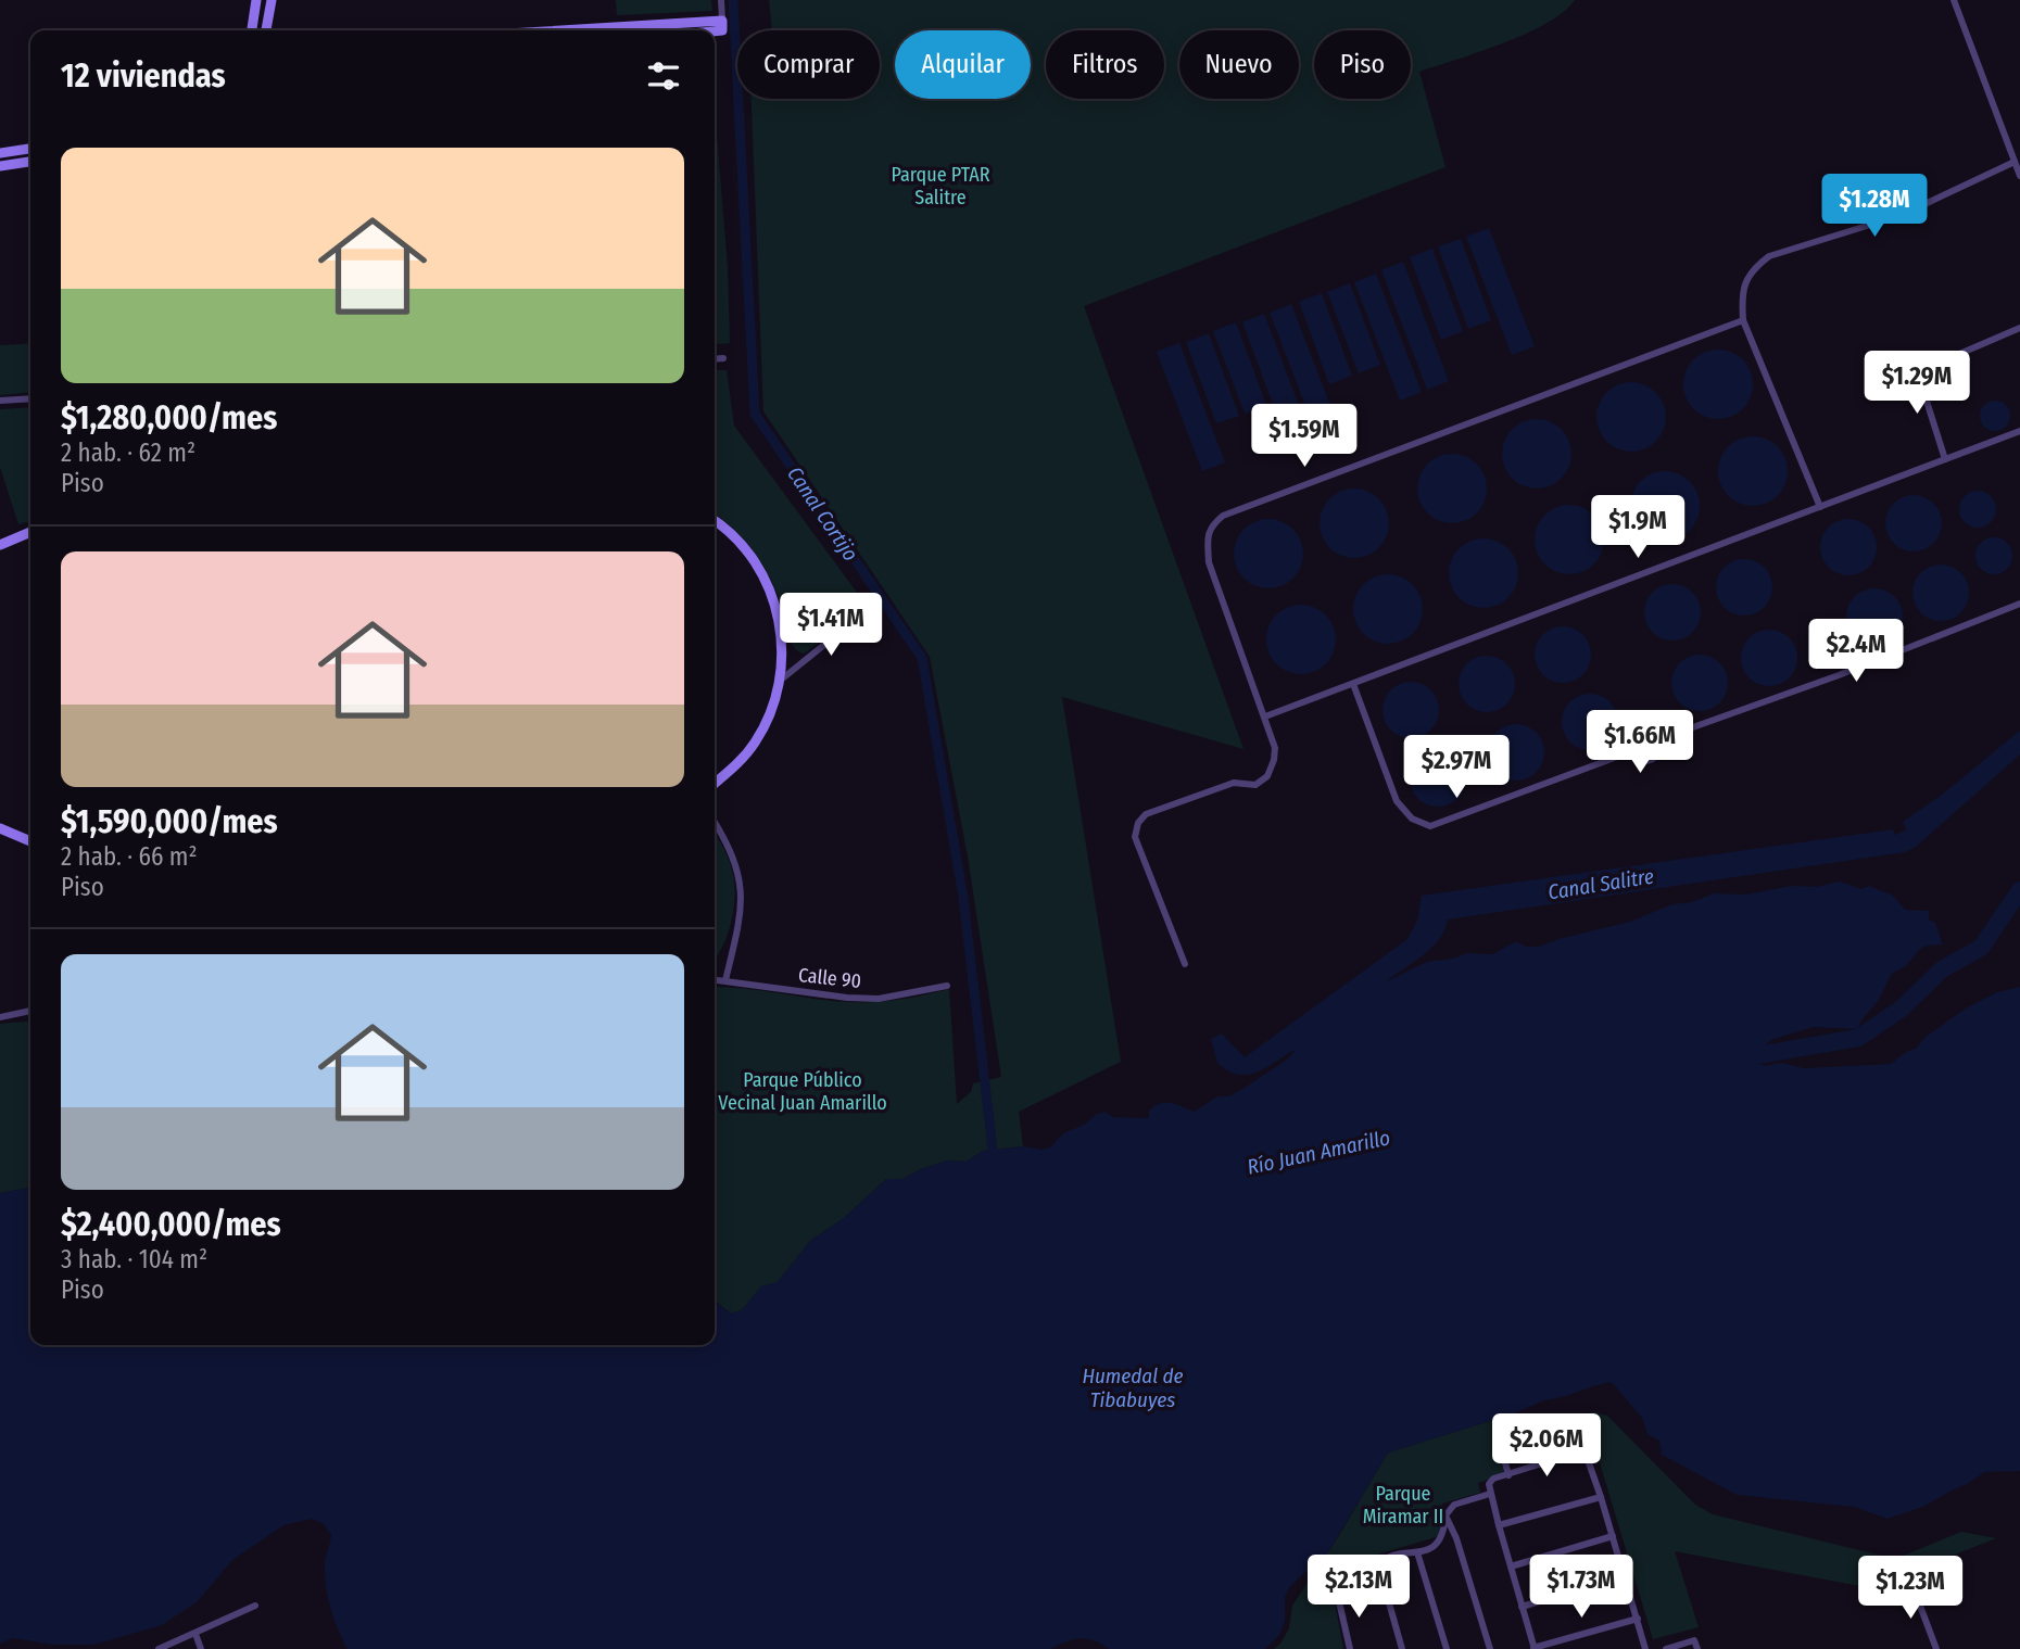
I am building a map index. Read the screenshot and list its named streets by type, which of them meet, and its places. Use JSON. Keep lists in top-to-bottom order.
{
  "streets": {
    "street": ["Calle 90"]
  },
  "water": [
    "Canal Cortijo",
    "Canal Salitre",
    "Río Juan Amarillo",
    "Humedal de Tibabuyes"
  ],
  "parks": ["Parque PTAR Salitre", "Parque Público Vecinal Juan Amarillo", "Parque Miramar II"],
  "page": {
    "chip": [
      "Comprar",
      "Alquilar",
      "Filtros",
      "Nuevo",
      "Piso"
    ],
    "heading": "12 viviendas",
    "list": [
      {
        "name": "$1,280,000/mes",
        "note": "2 hab. · 62 m² · Piso"
      },
      {
        "name": "$1,590,000/mes",
        "note": "2 hab. · 66 m² · Piso"
      },
      {
        "name": "$2,400,000/mes",
        "note": "3 hab. · 104 m² · Piso"
      }
    ],
    "price": [
      "$1.28M",
      "$1.29M",
      "$1.59M",
      "$1.9M",
      "$1.41M",
      "$2.4M",
      "$1.66M",
      "$2.97M",
      "$2.06M",
      "$2.13M",
      "$1.73M",
      "$1.23M"
    ]
  }
}
